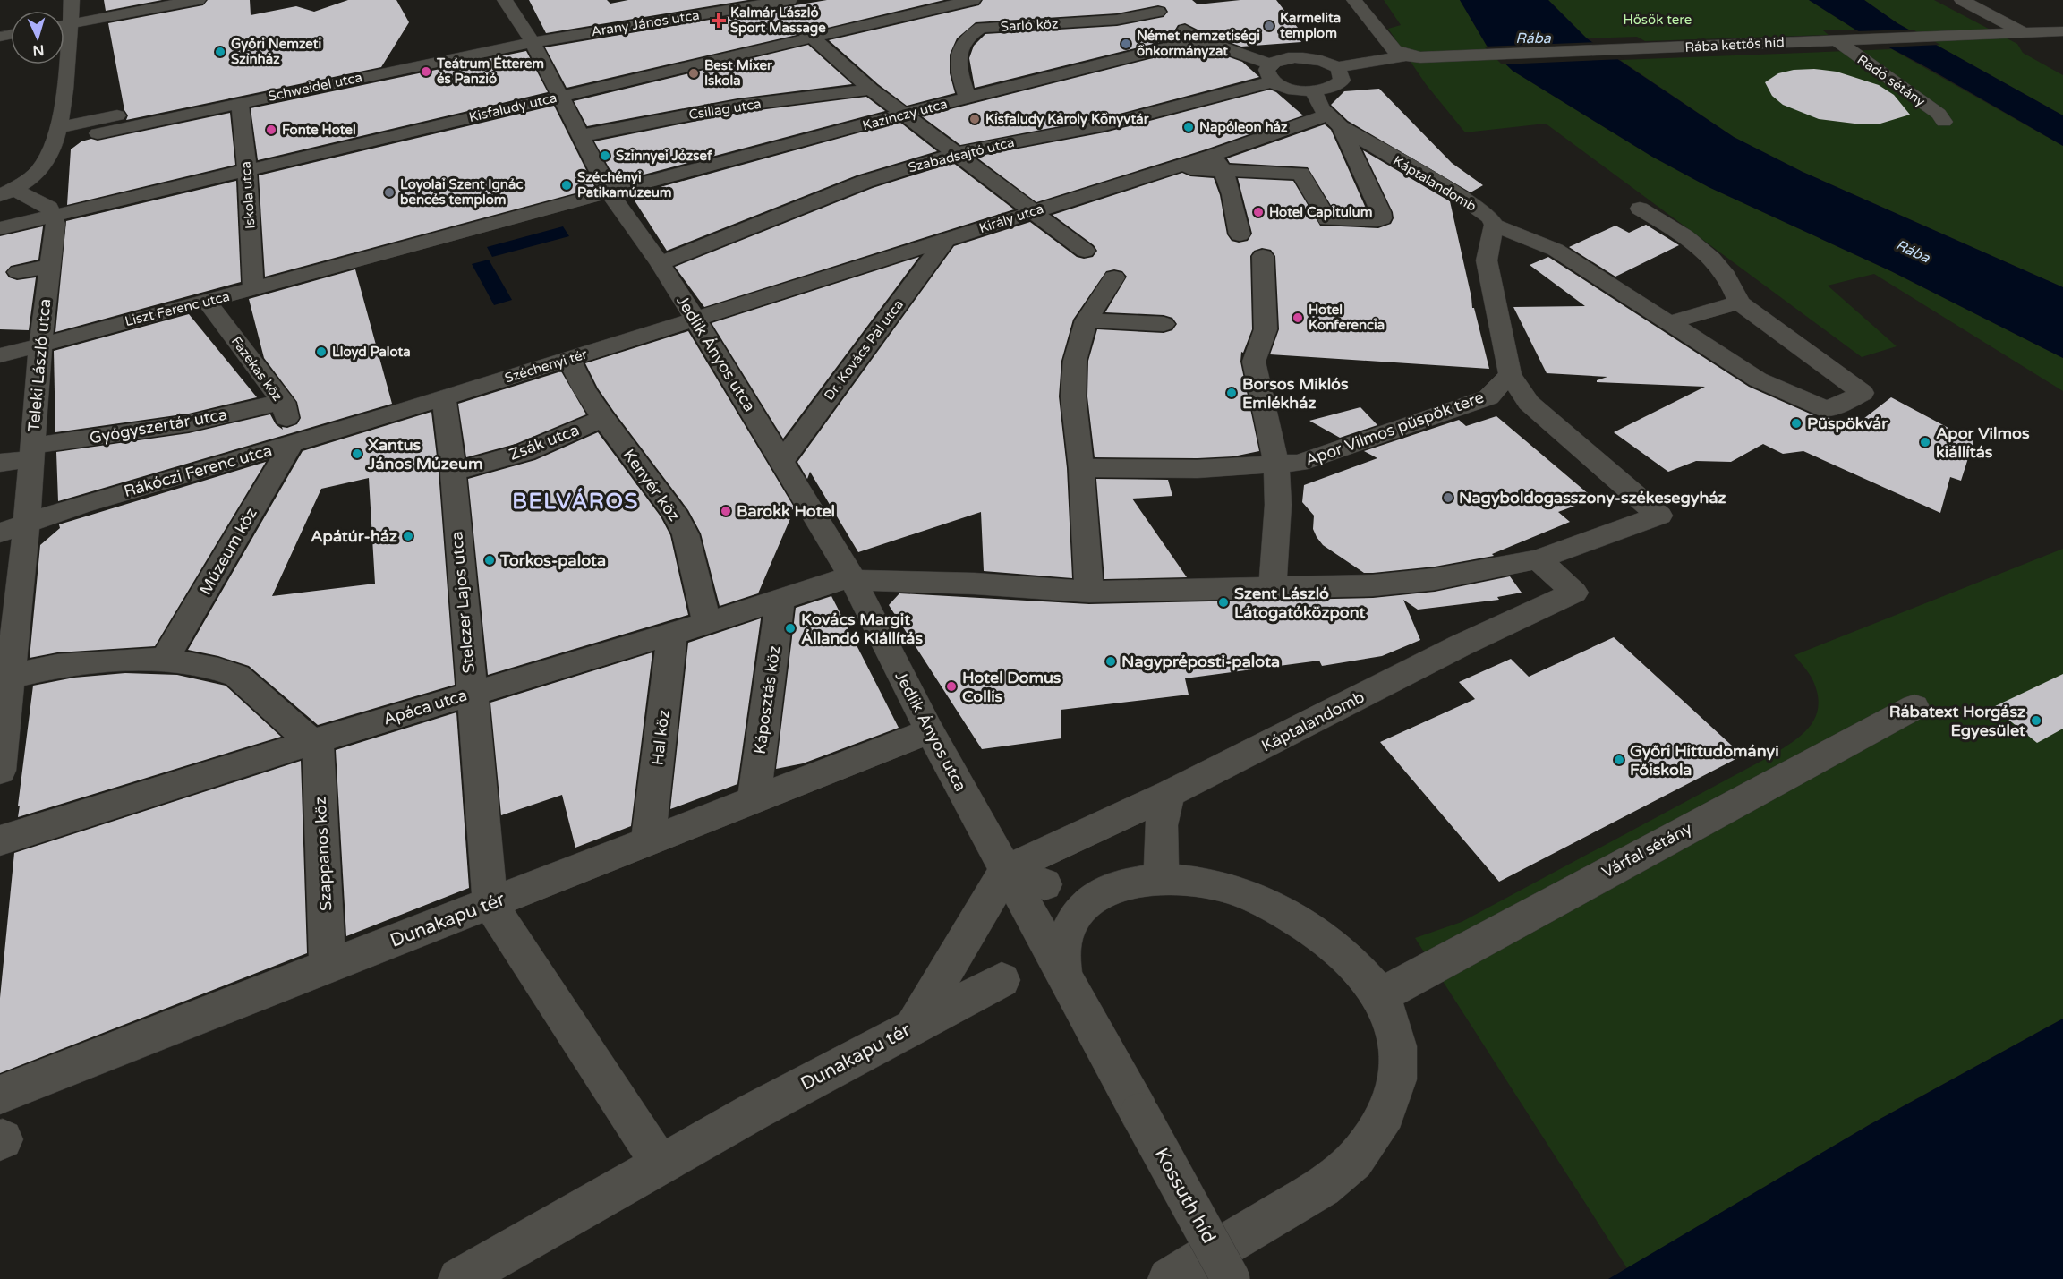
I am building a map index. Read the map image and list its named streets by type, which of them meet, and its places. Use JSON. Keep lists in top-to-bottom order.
{
  "streets": {
    "street": [
      "Arany János utca",
      "Sarló köz",
      "Rába kettős híd",
      "Radó sétány",
      "Schweidel utca",
      "Kisfaludy utca",
      "Csillag utca",
      "Kazinczy utca",
      "Szabadsajtó utca",
      "Káptalandomb",
      "Iskola utca",
      "Király utca",
      "Liszt Ferenc utca",
      "Dr. Kovács Pál utca",
      "Jedlik Ányos utca",
      "Teleki László utca",
      "Széchenyi tér",
      "Fazekas köz",
      "Gyógyszertár utca",
      "Apor Vilmos püspök tere",
      "Zsák utca",
      "Rákóczi Ferenc utca",
      "Kenyér köz",
      "Múzeum köz",
      "Stelczer Lajos utca",
      "Káposztás köz",
      "Apáca utca",
      "Hal köz",
      "Várfal sétány",
      "Szappanos köz",
      "Dunakapu tér",
      "Kossuth híd"
    ]
  },
  "crossings": [
    ["Arany János utca", "Schweidel utca"],
    ["Arany János utca", "Jedlik Ányos utca"],
    ["Sarló köz", "Kazinczy utca"],
    ["Rába kettős híd", "Radó sétány"],
    ["Schweidel utca", "Iskola utca"],
    ["Schweidel utca", "Jedlik Ányos utca"],
    ["Kisfaludy utca", "Iskola utca"],
    ["Kisfaludy utca", "Jedlik Ányos utca"],
    ["Kisfaludy utca", "Teleki László utca"],
    ["Csillag utca", "Jedlik Ányos utca"],
    ["Kazinczy utca", "Liszt Ferenc utca"],
    ["Kazinczy utca", "Jedlik Ányos utca"],
    ["Szabadsajtó utca", "Jedlik Ányos utca"],
    ["Káptalandomb", "Király utca"],
    ["Káptalandomb", "Jedlik Ányos utca"],
    ["Iskola utca", "Liszt Ferenc utca"],
    ["Király utca", "Dr. Kovács Pál utca"],
    ["Király utca", "Jedlik Ányos utca"],
    ["Király utca", "Széchenyi tér"],
    ["Liszt Ferenc utca", "Jedlik Ányos utca"],
    ["Liszt Ferenc utca", "Teleki László utca"],
    ["Liszt Ferenc utca", "Fazekas köz"],
    ["Dr. Kovács Pál utca", "Jedlik Ányos utca"],
    ["Jedlik Ányos utca", "Széchenyi tér"],
    ["Jedlik Ányos utca", "Apáca utca"],
    ["Jedlik Ányos utca", "Dunakapu tér"],
    ["Jedlik Ányos utca", "Kossuth híd"],
    ["Teleki László utca", "Gyógyszertár utca"],
    ["Teleki László utca", "Rákóczi Ferenc utca"],
    ["Széchenyi tér", "Rákóczi Ferenc utca"],
    ["Széchenyi tér", "Kenyér köz"],
    ["Széchenyi tér", "Stelczer Lajos utca"],
    ["Fazekas köz", "Gyógyszertár utca"],
    ["Fazekas köz", "Rákóczi Ferenc utca"],
    ["Fazekas köz", "Múzeum köz"],
    ["Zsák utca", "Kenyér köz"],
    ["Zsák utca", "Stelczer Lajos utca"],
    ["Rákóczi Ferenc utca", "Múzeum köz"],
    ["Kenyér köz", "Apáca utca"],
    ["Stelczer Lajos utca", "Apáca utca"],
    ["Stelczer Lajos utca", "Dunakapu tér"],
    ["Káposztás köz", "Apáca utca"],
    ["Káposztás köz", "Dunakapu tér"],
    ["Apáca utca", "Hal köz"],
    ["Apáca utca", "Szappanos köz"],
    ["Hal köz", "Dunakapu tér"],
    ["Szappanos köz", "Dunakapu tér"]
  ],
  "districts": ["BELVÁROS"],
  "water": ["Rába"],
  "parks": ["Hősök tere"],
  "places": {
    "health": ["Kalmár László Sport Massage"],
    "other": [
      "Karmelita templom",
      "Német nemzetiségi önkormányzat",
      "Győri Nemzeti Színház",
      "Teátrum Étterem és Panzió",
      "Best Mixer Iskola",
      "Kisfaludy Károly Könyvtár",
      "Napóleon ház",
      "Fonte Hotel",
      "Szinnyei József",
      "Széchényi Patikamúzeum",
      "Loyolai Szent Ignác bencés templom",
      "Hotel Capitulum",
      "Hotel Konferencia",
      "Lloyd Palota",
      "Borsos Miklós Emlékház",
      "Püspökvár",
      "Apor Vilmos kiállítás",
      "Xantus János Múzeum",
      "Nagyboldogasszony-székesegyház",
      "Barokk Hotel",
      "Apátúr-ház",
      "Torkos-palota",
      "Szent László Látogatóközpont",
      "Kovács Margit Állandó Kiállítás",
      "Nagypréposti-palota",
      "Hotel Domus Collis",
      "Rábatext Horgász Egyesület",
      "Győri Hittudományi Főiskola"
    ]
  },
  "north": "bottom"
}
